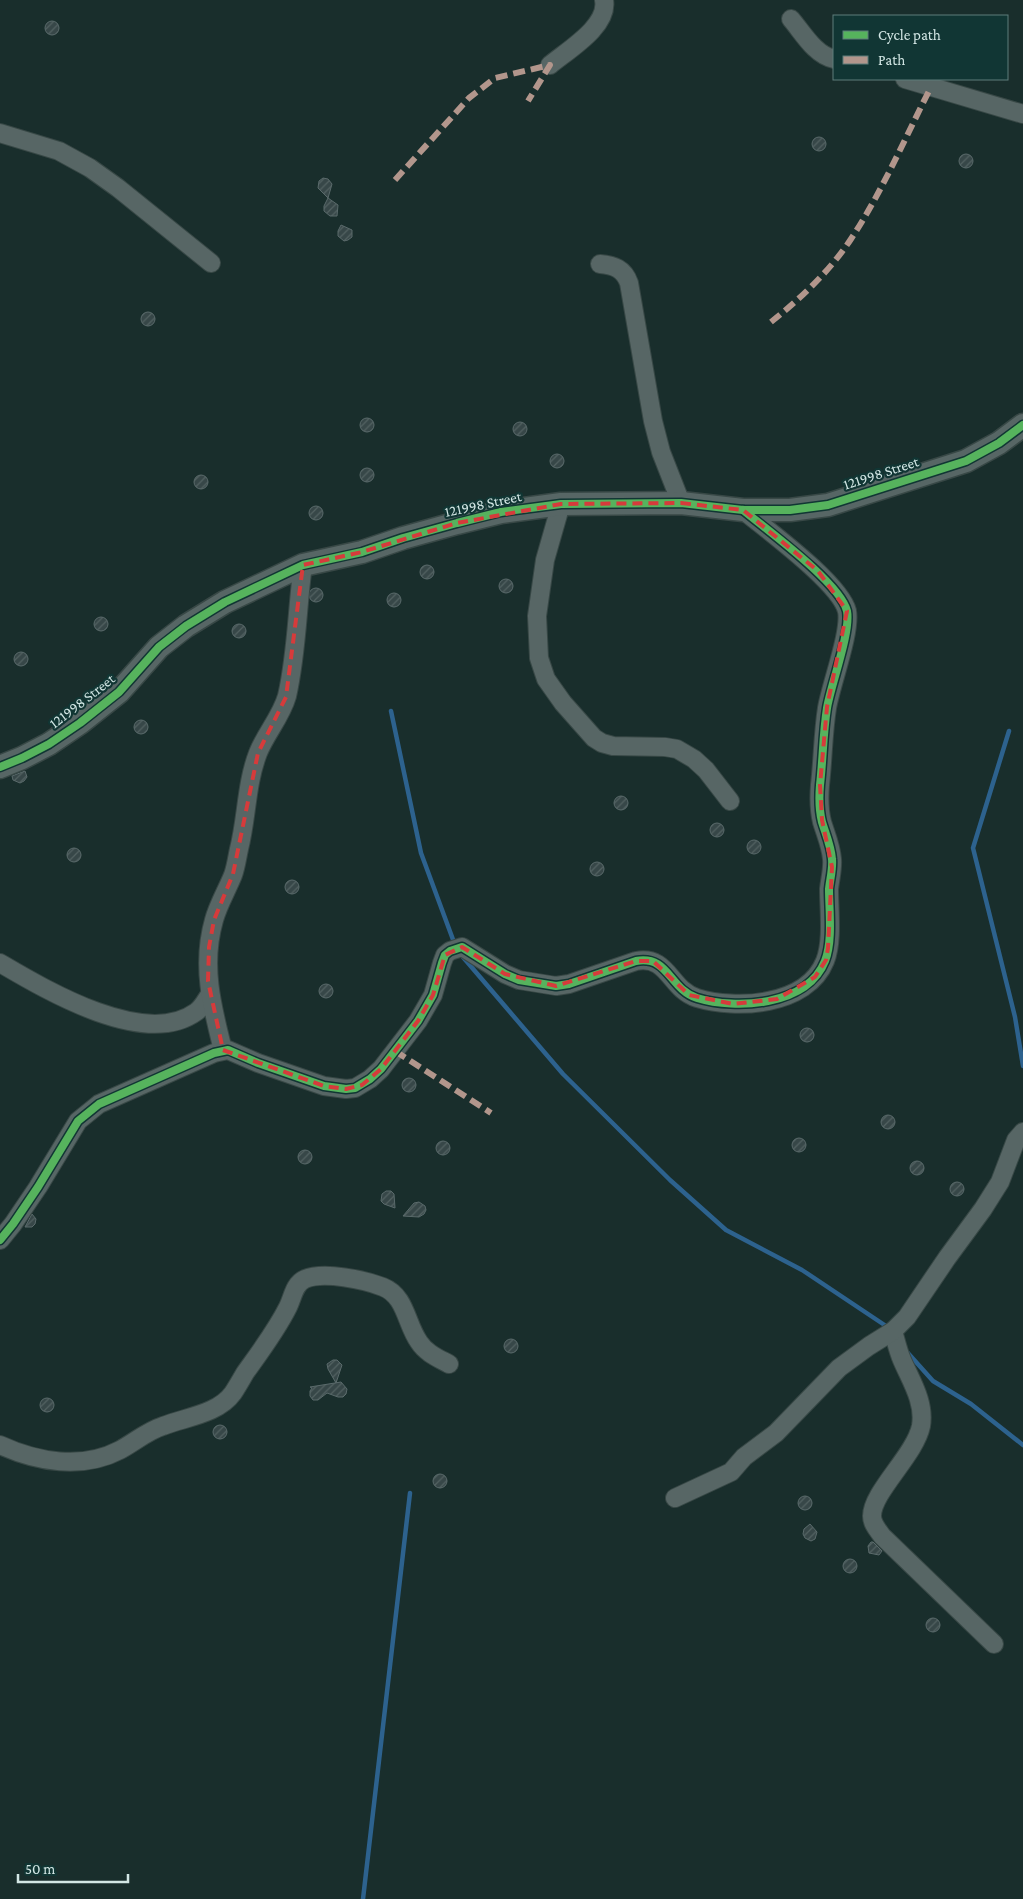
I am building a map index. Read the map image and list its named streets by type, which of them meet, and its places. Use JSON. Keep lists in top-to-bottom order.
{
  "streets": {
    "street": ["121998 Street"]
  },
  "legend": ["Cycle path", "Path"],
  "scale_bar": "50 m"
}
